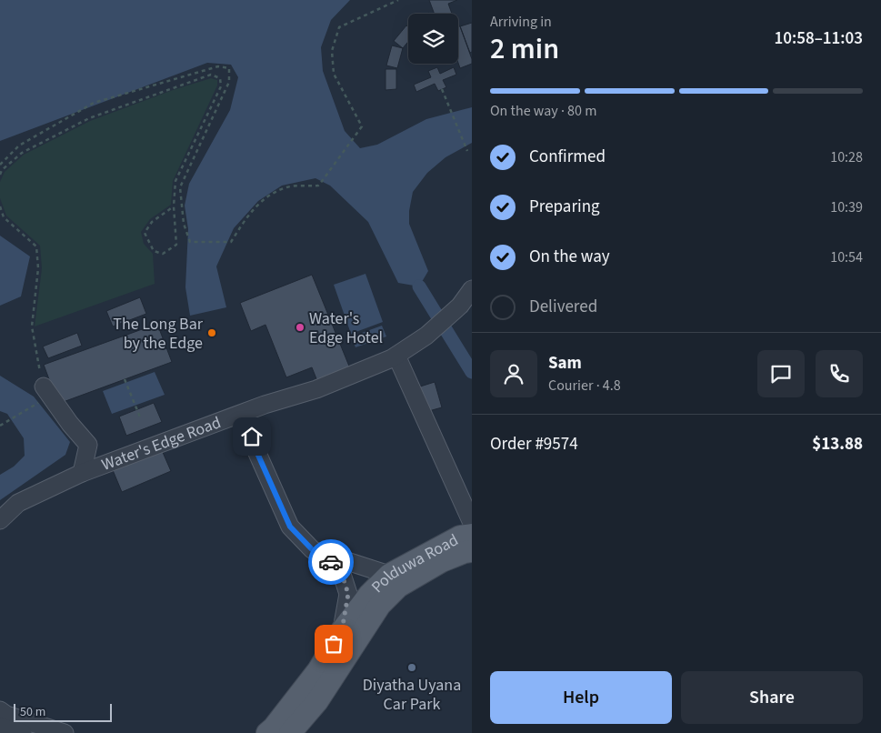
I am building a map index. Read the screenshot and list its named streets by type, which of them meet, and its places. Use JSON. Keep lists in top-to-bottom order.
{
  "streets": {
    "main road": ["Polduwa Road"],
    "street": ["Water's Edge Road"]
  },
  "places": ["Water's Edge Hotel", "The Long Bar by the Edge", "Diyatha Uyana Car Park"],
  "scale_bar": "50 m",
  "page": {
    "heading": ["2 min", "Arriving in", "10:58–11:03"],
    "panel": [
      "Sam",
      "Courier · 4.8",
      "Order #9574",
      "$13.88"
    ],
    "bar": "On the way · 80 m",
    "list": [
      ["Confirmed", "10:28"],
      ["Preparing", "10:39"],
      ["On the way", "10:54"],
      "Delivered"
    ],
    "buttons": ["Help", "Share"],
    "scale": "50 m"
  }
}
